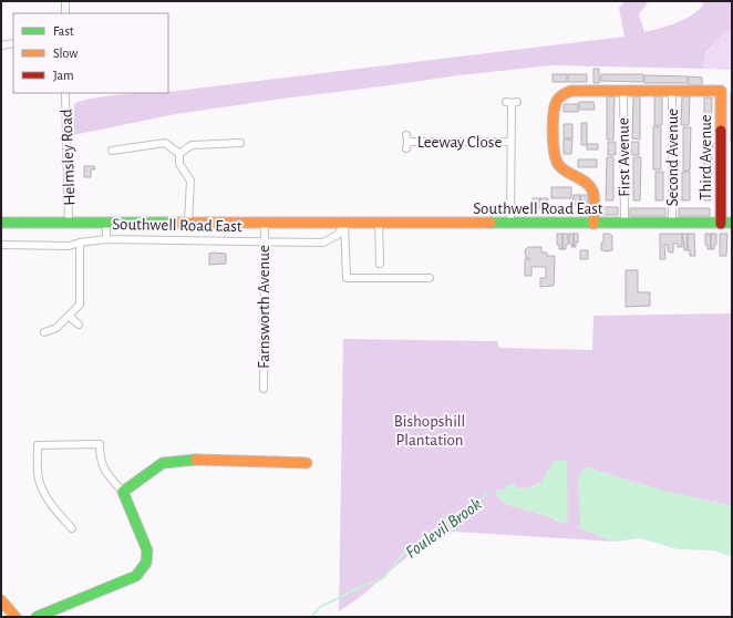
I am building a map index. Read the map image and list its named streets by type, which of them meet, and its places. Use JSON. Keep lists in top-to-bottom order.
{
  "streets": {
    "street": [
      "Leeway Close",
      "Helmsley Road",
      "First Avenue",
      "Second Avenue",
      "Third Avenue",
      "Southwell Road East",
      "Farnsworth Avenue"
    ]
  },
  "crossings": [
    ["Helmsley Road", "Southwell Road East"],
    ["First Avenue", "Southwell Road East"],
    ["Second Avenue", "Third Avenue"],
    ["Second Avenue", "Southwell Road East"],
    ["Third Avenue", "Southwell Road East"],
    ["Southwell Road East", "Farnsworth Avenue"]
  ],
  "water": ["Foulevil Brook"],
  "parks": ["Bishopshill Plantation"],
  "legend": ["Fast", "Slow", "Jam"]
}
